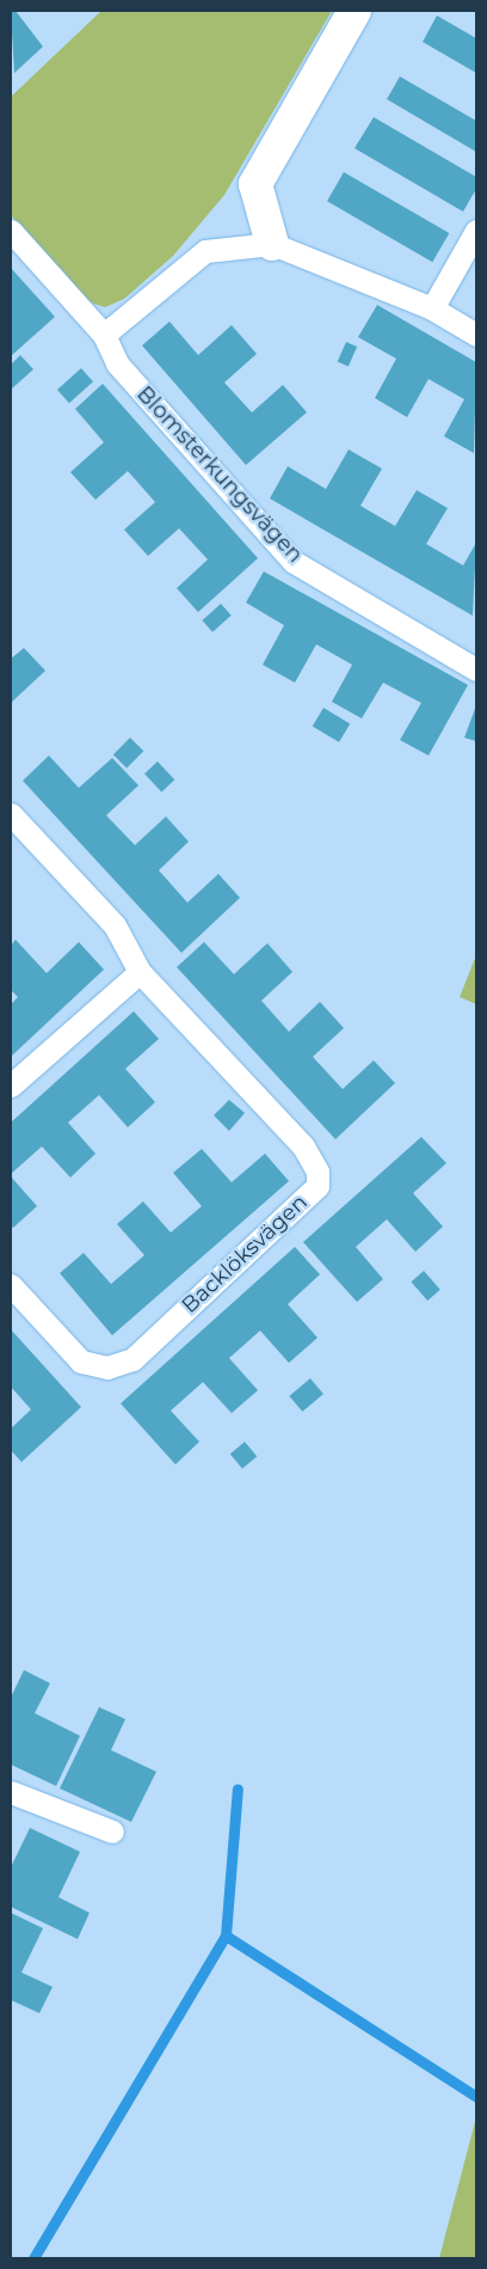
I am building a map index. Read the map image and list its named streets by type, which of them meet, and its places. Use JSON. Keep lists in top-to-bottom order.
{
  "streets": {
    "lane": ["Blomsterkungsvägen", "Backlöksvägen"]
  }
}
